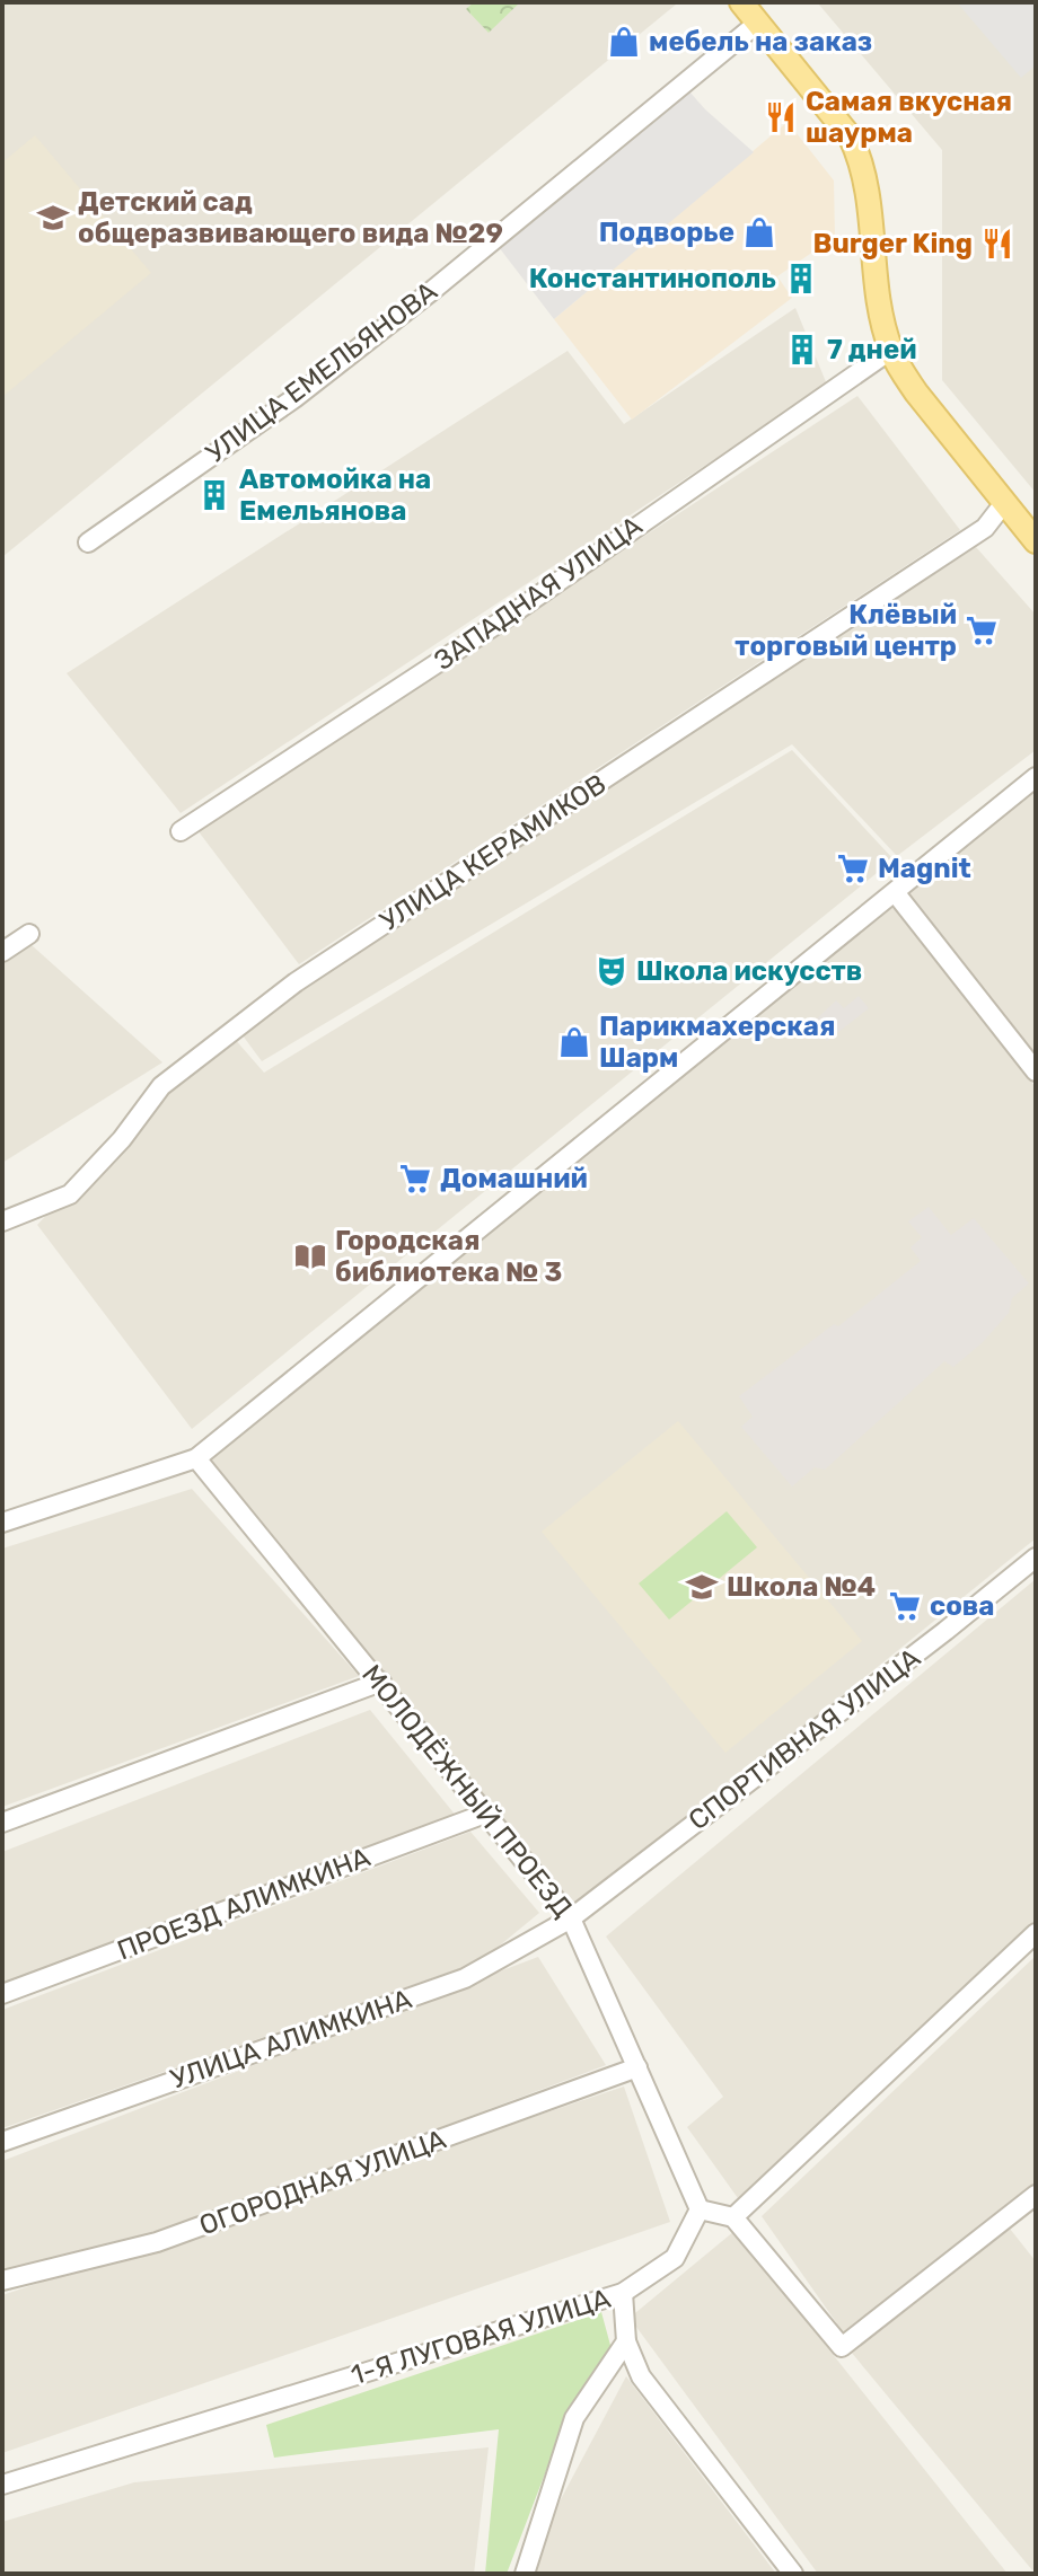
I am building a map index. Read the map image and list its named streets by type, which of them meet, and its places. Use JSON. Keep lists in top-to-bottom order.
{
  "streets": {
    "street": [
      "УЛИЦА ЕМЕЛЬЯНОВА",
      "ЗАПАДНАЯ УЛИЦА",
      "УЛИЦА КЕРАМИКОВ",
      "СПОРТИВНАЯ УЛИЦА",
      "МОЛОДЁЖНЫЙ ПРОЕЗД",
      "ПРОЕЗД АЛИМКИНА",
      "УЛИЦА АЛИМКИНА",
      "ОГОРОДНАЯ УЛИЦА",
      "1-Я ЛУГОВАЯ УЛИЦА"
    ]
  },
  "crossings": [
    ["СПОРТИВНАЯ УЛИЦА", "МОЛОДЁЖНЫЙ ПРОЕЗД"],
    ["СПОРТИВНАЯ УЛИЦА", "УЛИЦА АЛИМКИНА"],
    ["МОЛОДЁЖНЫЙ ПРОЕЗД", "ПРОЕЗД АЛИМКИНА"],
    ["МОЛОДЁЖНЫЙ ПРОЕЗД", "УЛИЦА АЛИМКИНА"],
    ["МОЛОДЁЖНЫЙ ПРОЕЗД", "ОГОРОДНАЯ УЛИЦА"],
    ["МОЛОДЁЖНЫЙ ПРОЕЗД", "1-Я ЛУГОВАЯ УЛИЦА"]
  ],
  "places": {
    "shop": ["мебель на заказ", "Подворье", "Парикмахерская Шарм"],
    "restaurant": ["Самая вкусная шаурма", "Burger King"],
    "school or university": ["Детский сад общеразвивающего вида №29", "Школа №4"],
    "building": ["Константинополь", "7 дней", "Автомойка на Емельянова"],
    "supermarket": [
      "Клёвый торговый центр",
      "Magnit",
      "Домашний",
      "сова"
    ],
    "theatre": ["Школа искусств"],
    "library": ["Городская библиотека № 3"]
  }
}
